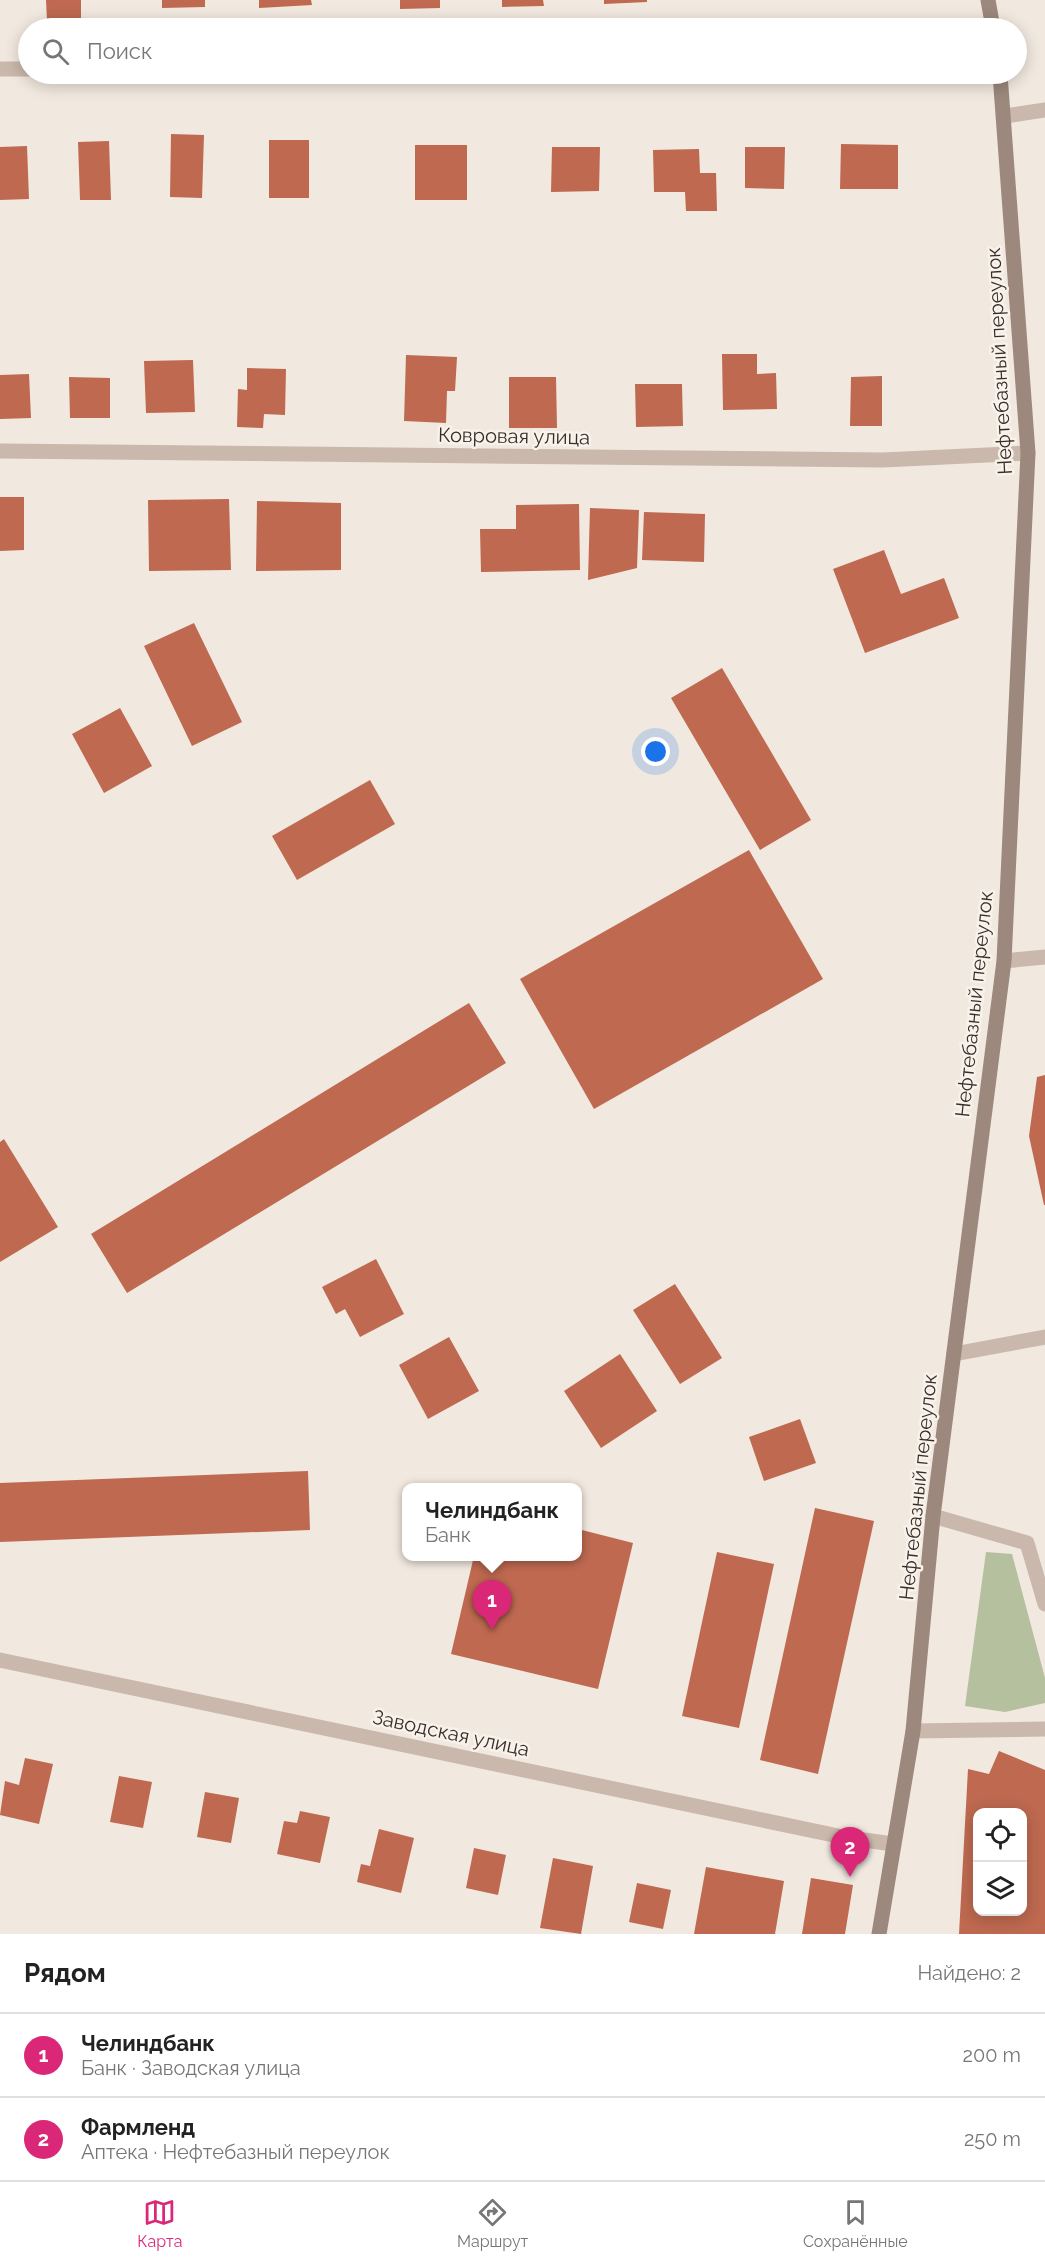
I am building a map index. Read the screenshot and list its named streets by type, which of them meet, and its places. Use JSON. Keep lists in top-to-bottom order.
{
  "streets": {
    "main road": ["Нефтебазный переулок"],
    "street": ["Ковровая улица", "Заводская улица"]
  },
  "crossings": [
    ["Нефтебазный переулок", "Ковровая улица"],
    ["Нефтебазный переулок", "Заводская улица"]
  ],
  "page": {
    "search": "Поиск",
    "popup": ["Челиндбанк", "Банк"],
    "pins": ["1", "2"],
    "heading": ["Рядом", "Найдено: 2"],
    "list": [
      {
        "mark": "1",
        "name": "Челиндбанк",
        "note": "Банк · Заводская улица",
        "value": "200 m"
      },
      {
        "mark": "2",
        "name": "Фармленд",
        "note": "Аптека · Нефтебазный переулок",
        "value": "250 m"
      }
    ],
    "nav": ["Карта", "Маршрут", "Сохранённые"]
  }
}
